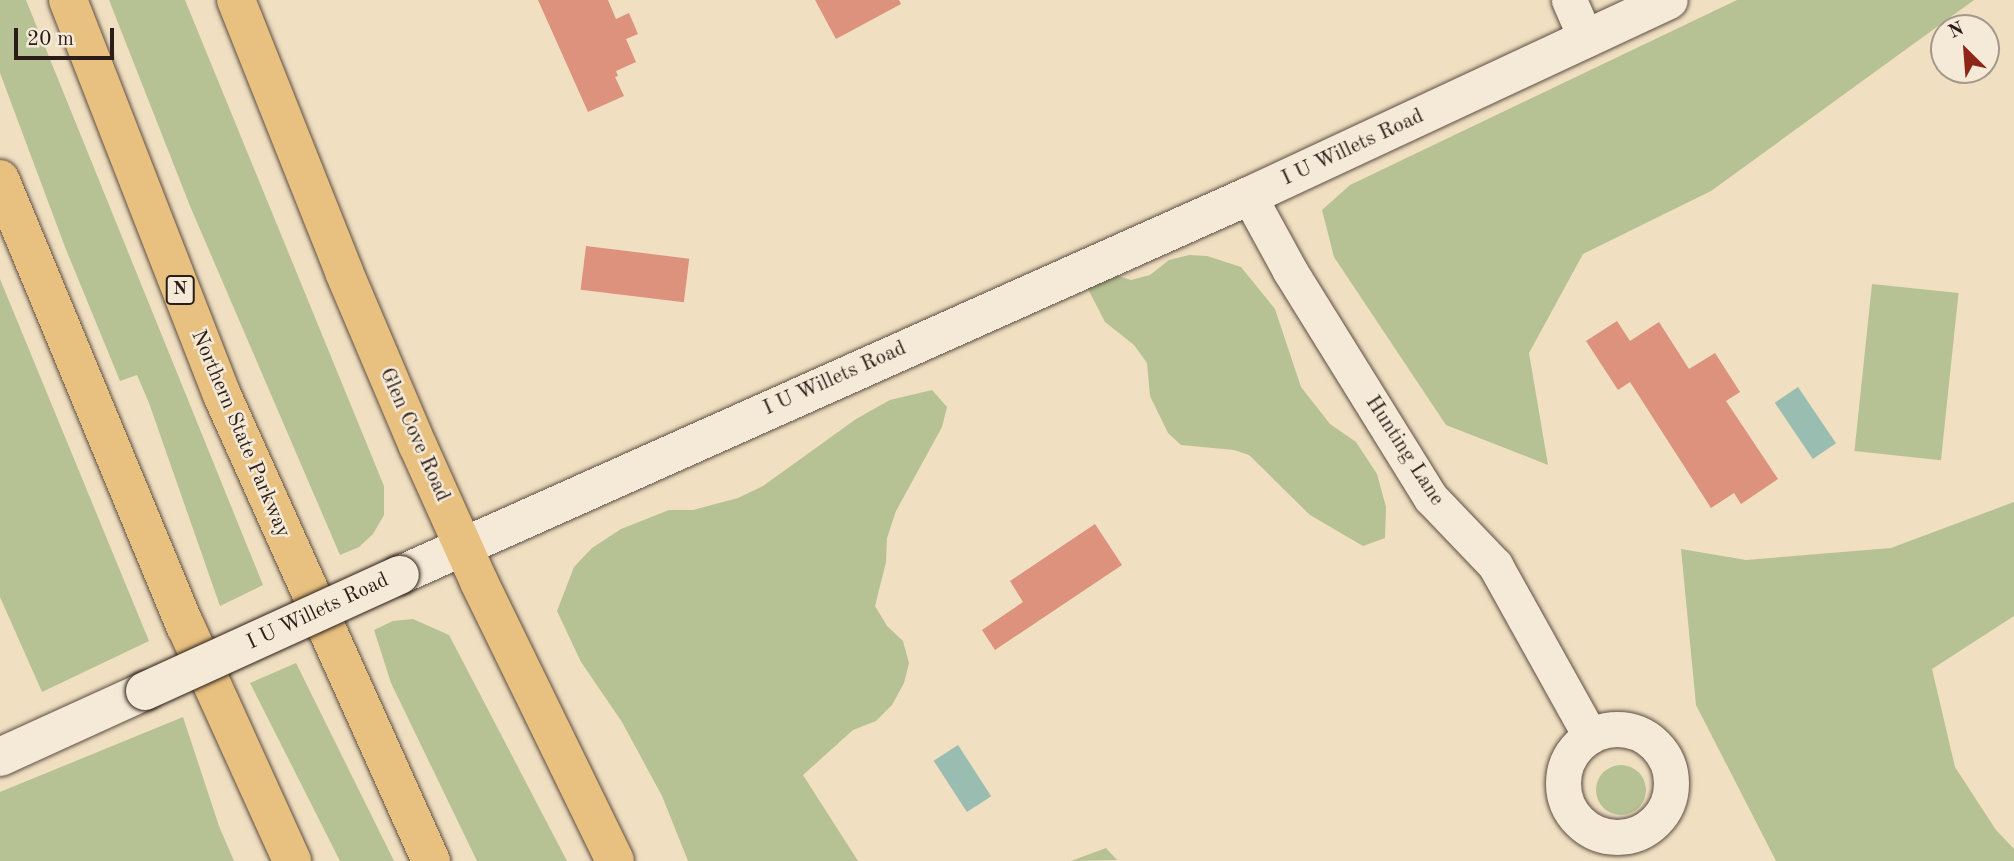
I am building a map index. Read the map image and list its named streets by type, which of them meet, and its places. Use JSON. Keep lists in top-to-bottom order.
{
  "streets": {
    "main road": ["N", "Northern State Parkway", "Glen Cove Road"],
    "street": ["I U Willets Road", "Hunting Lane"]
  },
  "crossings": [
    ["I U Willets Road", "Glen Cove Road"],
    ["I U Willets Road", "Hunting Lane"]
  ],
  "scale_bar": "20 m",
  "north": "top left"
}
